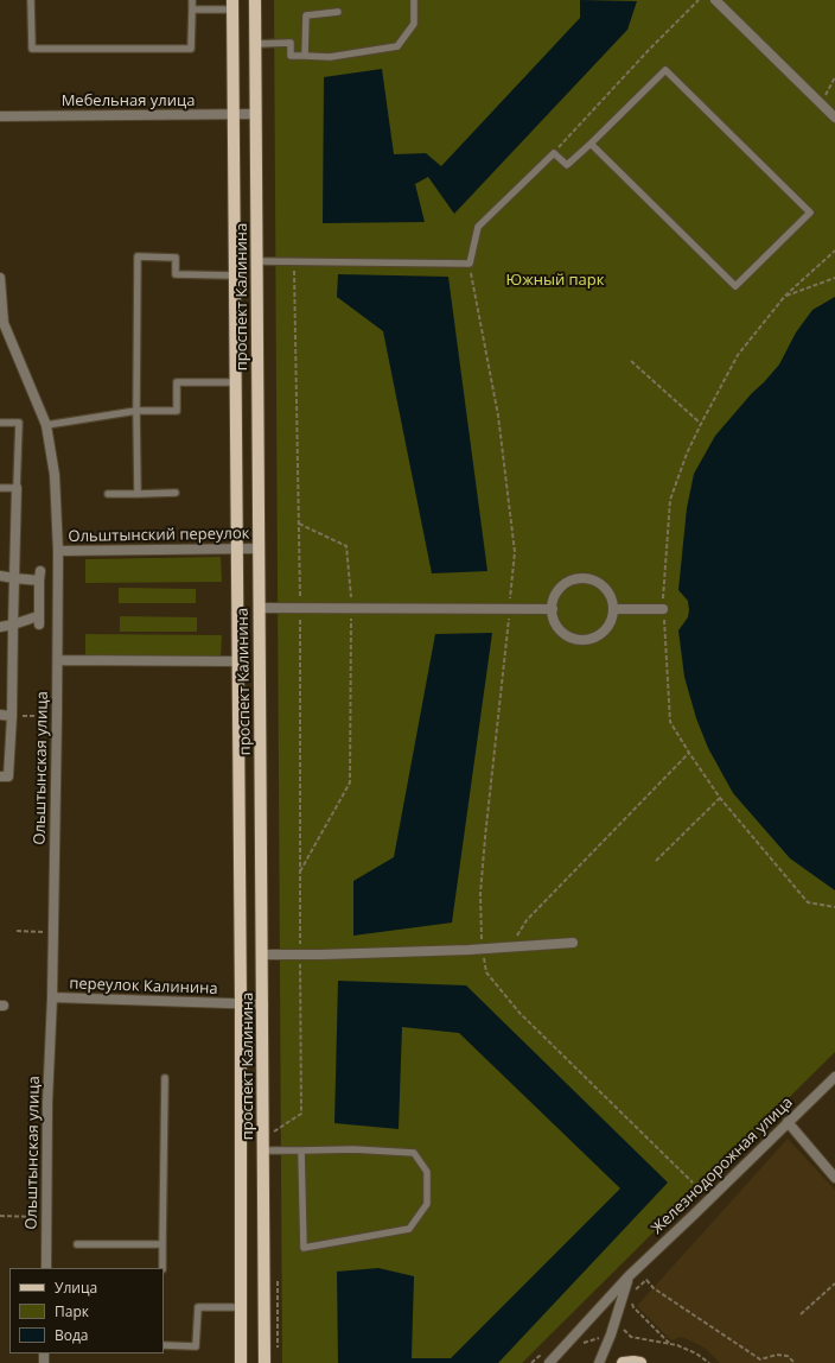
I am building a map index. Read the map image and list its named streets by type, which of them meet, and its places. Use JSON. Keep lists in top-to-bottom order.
{
  "streets": {
    "main road": ["проспект Калинина"],
    "street": [
      "Мебельная улица",
      "Ольштынский переулок",
      "Ольштынская улица",
      "переулок Калинина",
      "Железнодорожная улица"
    ]
  },
  "crossings": [
    ["Мебельная улица", "проспект Калинина"],
    ["проспект Калинина", "Ольштынский переулок"],
    ["проспект Калинина", "переулок Калинина"],
    ["Ольштынский переулок", "Ольштынская улица"],
    ["Ольштынская улица", "переулок Калинина"]
  ],
  "parks": ["Южный парк"],
  "legend": ["Улица", "Парк", "Вода"]
}
